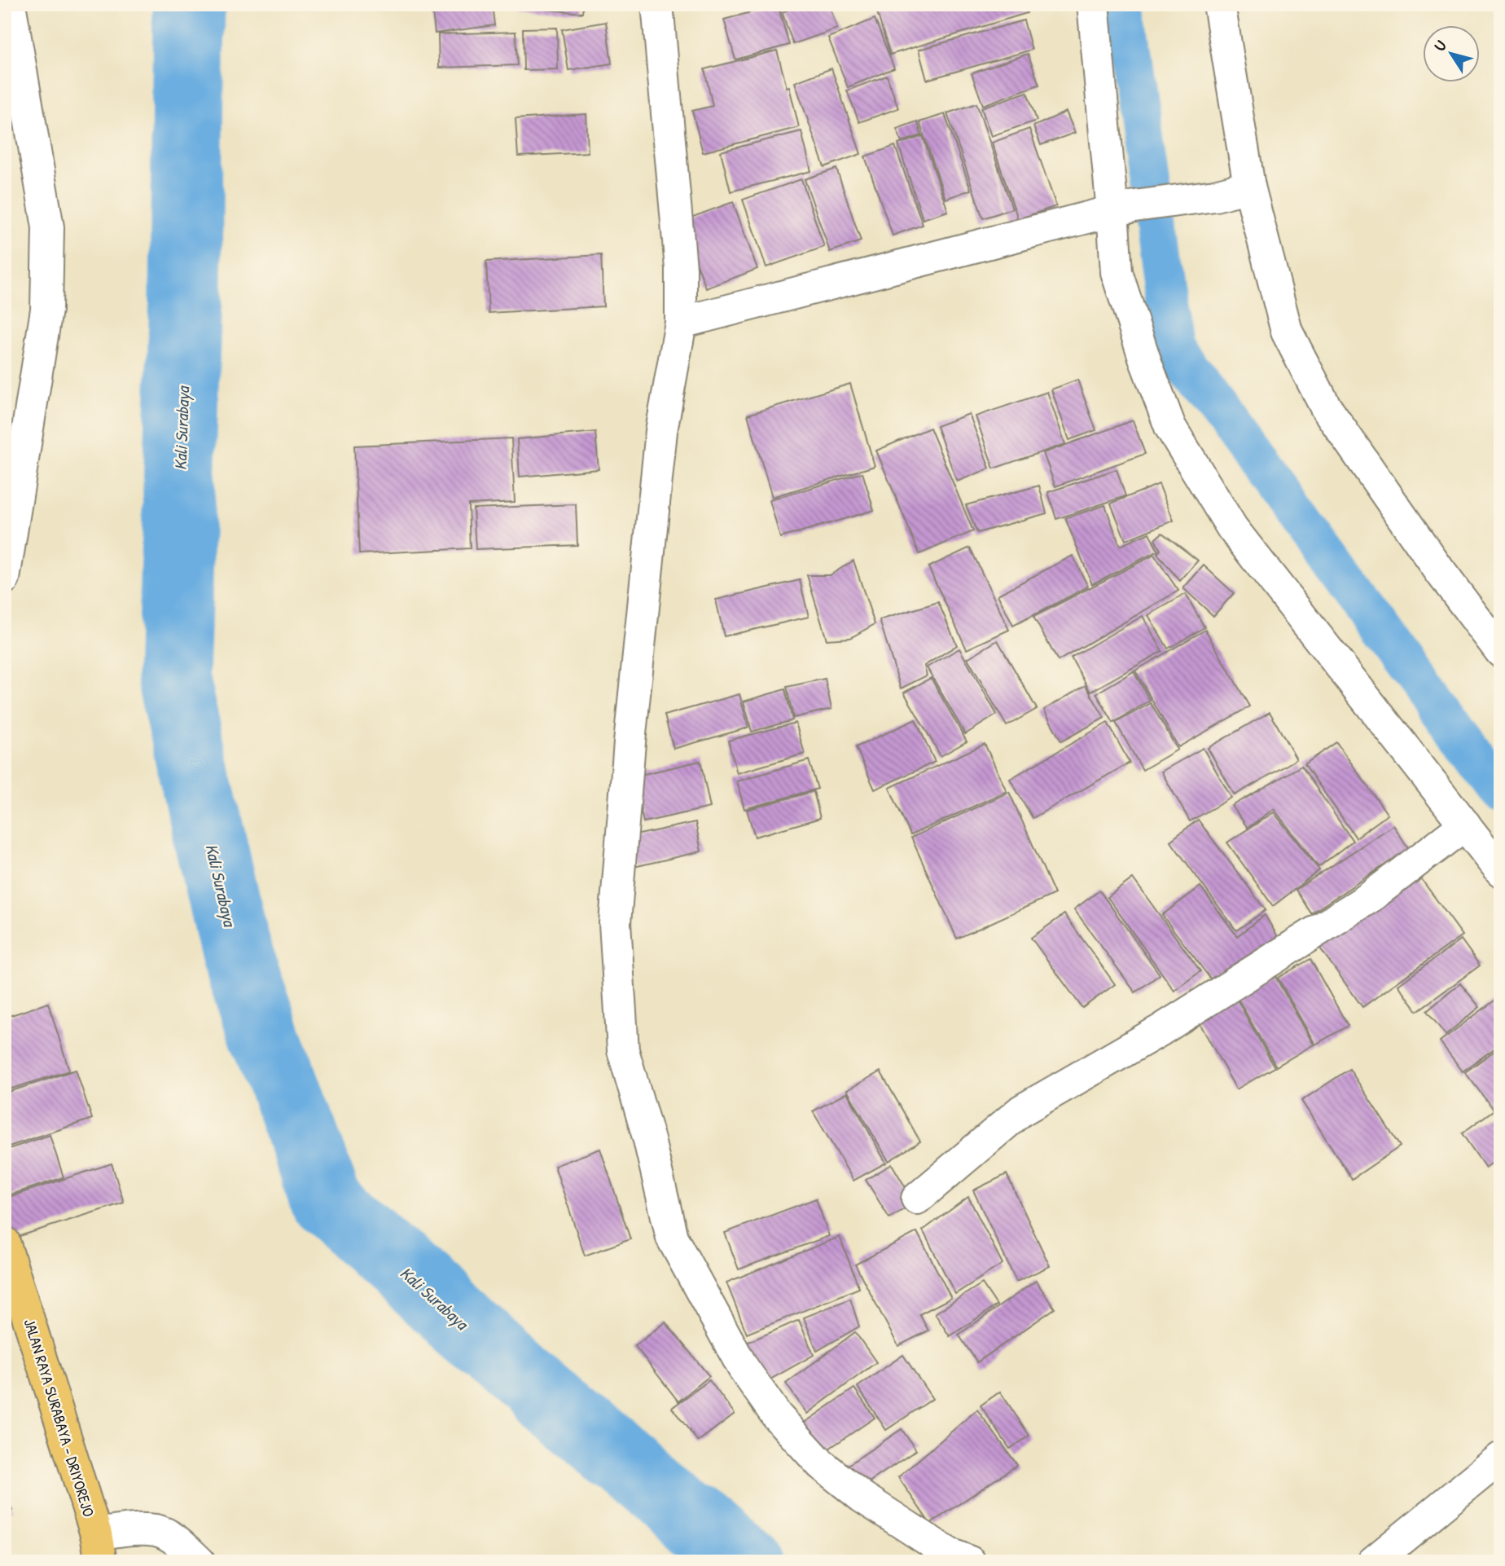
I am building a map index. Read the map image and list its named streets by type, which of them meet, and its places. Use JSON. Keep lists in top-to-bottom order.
{
  "streets": {
    "main road": ["JALAN RAYA SURABAYA - DRIYOREJO"]
  },
  "water": ["Kali Surabaya"],
  "north": "top left"
}
